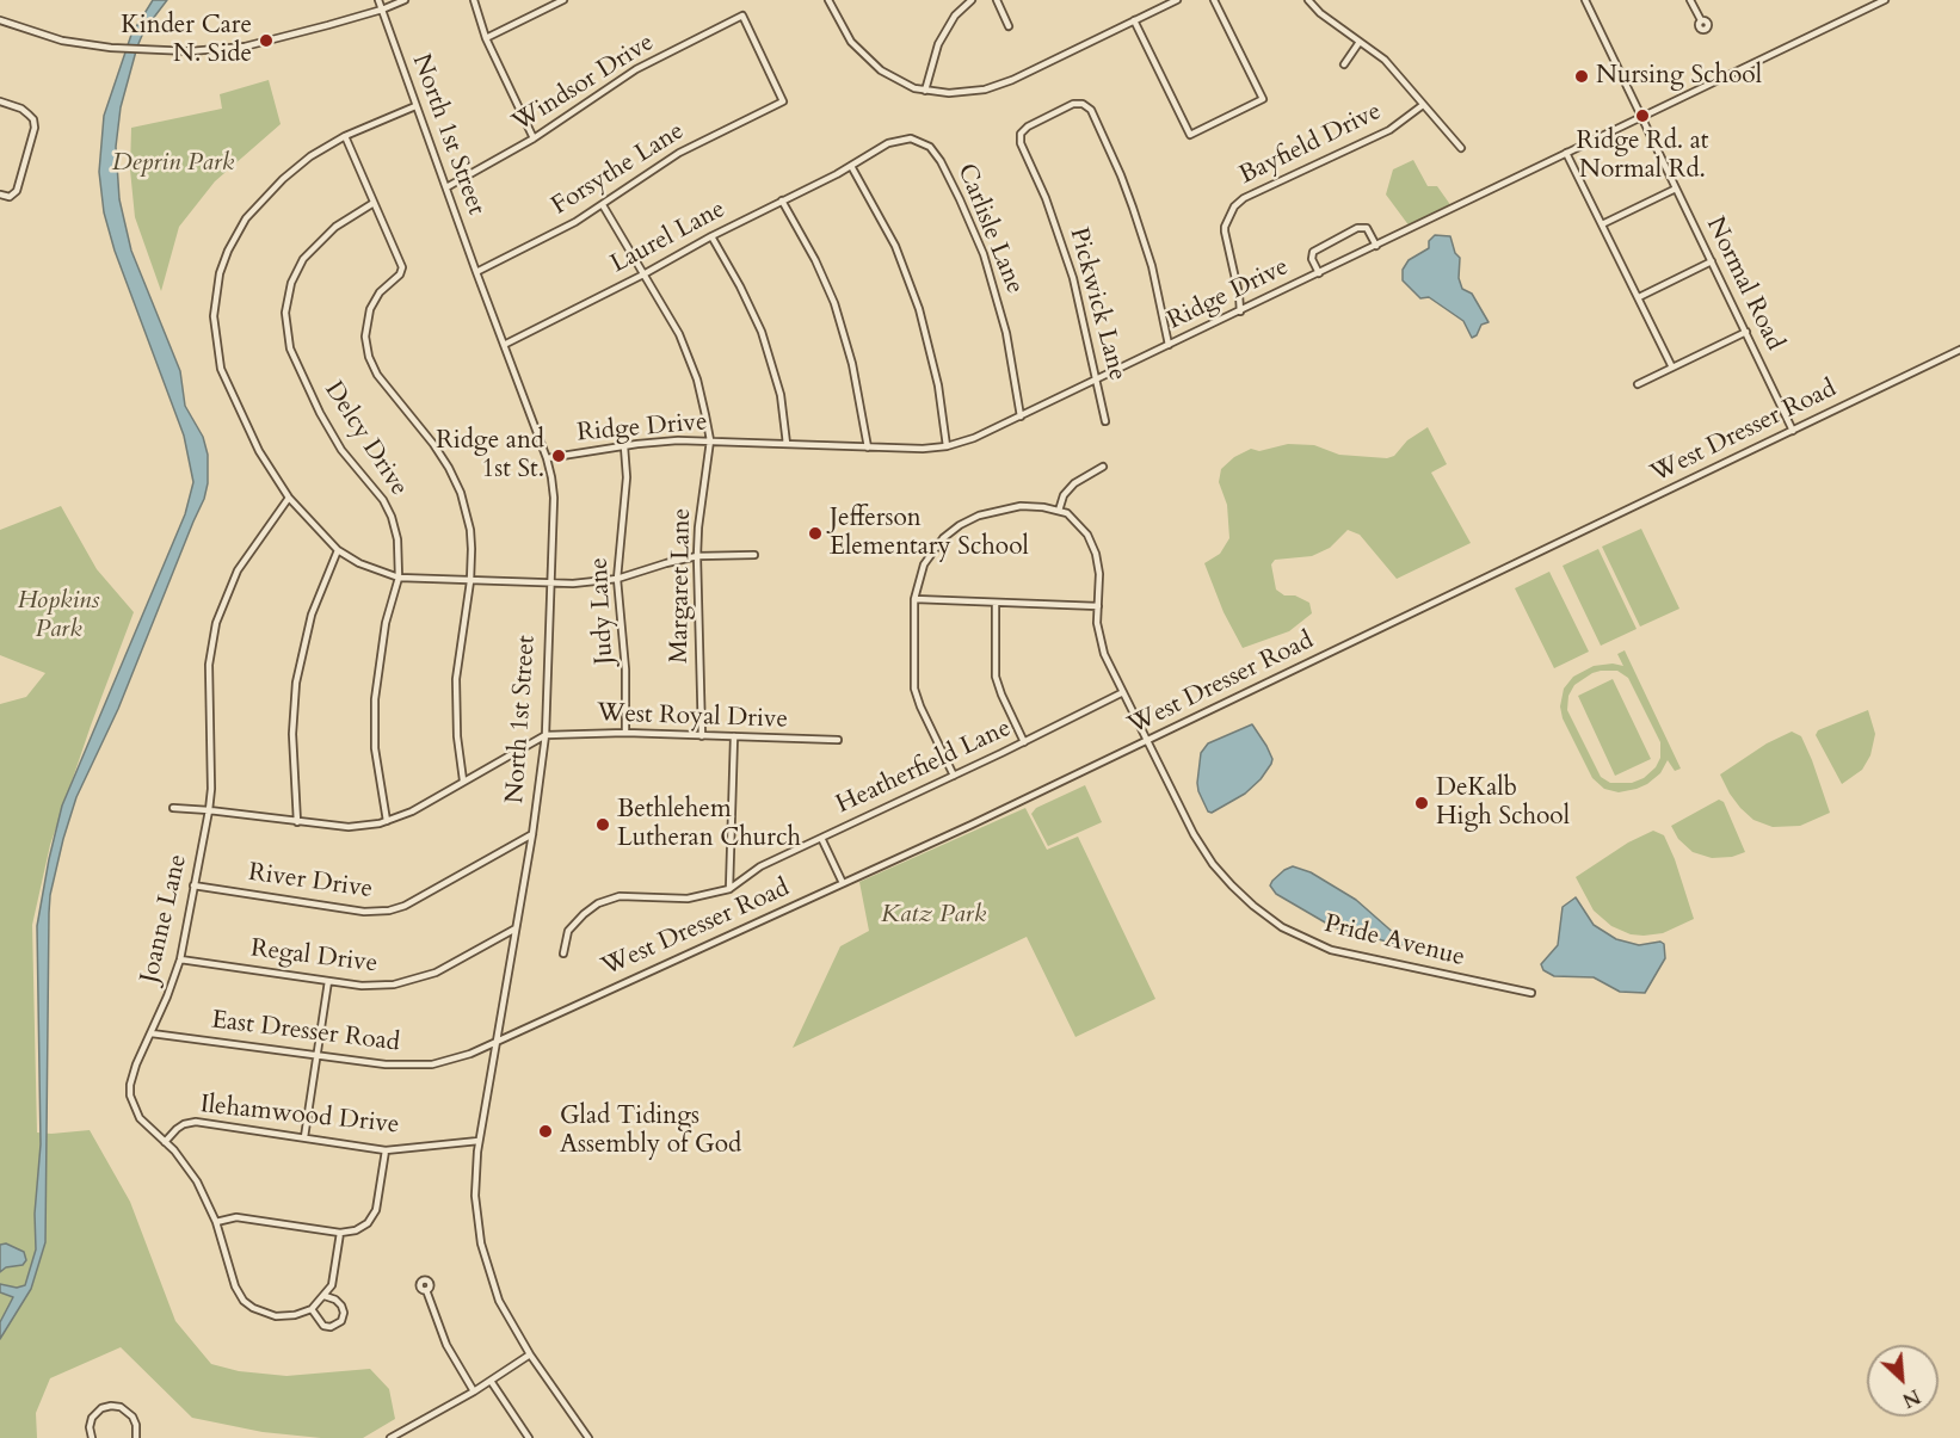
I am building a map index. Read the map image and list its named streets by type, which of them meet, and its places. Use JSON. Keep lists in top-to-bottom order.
{
  "streets": {
    "street": [
      "Windsor Drive",
      "North 1st Street",
      "Bayfield Drive",
      "Forsythe Lane",
      "Carlisle Lane",
      "Laurel Lane",
      "Normal Road",
      "Ridge Drive",
      "Pickwick Lane",
      "West Dresser Road",
      "Delcy Drive",
      "Margaret Lane",
      "Judy Lane",
      "West Royal Drive",
      "Heatherfield Lane",
      "River Drive",
      "Joanne Lane",
      "Pride Avenue",
      "Regal Drive",
      "East Dresser Road",
      "Ilehamwood Drive"
    ]
  },
  "crossings": [
    ["Windsor Drive", "North 1st Street"],
    ["Windsor Drive", "Forsythe Lane"],
    ["North 1st Street", "Forsythe Lane"],
    ["North 1st Street", "Laurel Lane"],
    ["North 1st Street", "Ridge Drive"],
    ["North 1st Street", "West Dresser Road"],
    ["North 1st Street", "West Royal Drive"],
    ["North 1st Street", "River Drive"],
    ["North 1st Street", "Regal Drive"],
    ["North 1st Street", "East Dresser Road"],
    ["North 1st Street", "Ilehamwood Drive"],
    ["Bayfield Drive", "Ridge Drive"],
    ["Forsythe Lane", "Margaret Lane"],
    ["Carlisle Lane", "Laurel Lane"],
    ["Carlisle Lane", "Ridge Drive"],
    ["Laurel Lane", "Margaret Lane"],
    ["Normal Road", "Ridge Drive"],
    ["Normal Road", "West Dresser Road"],
    ["Ridge Drive", "Pickwick Lane"],
    ["Ridge Drive", "Margaret Lane"],
    ["Ridge Drive", "Judy Lane"],
    ["West Dresser Road", "Pride Avenue"],
    ["West Dresser Road", "East Dresser Road"],
    ["Margaret Lane", "West Royal Drive"],
    ["Judy Lane", "West Royal Drive"],
    ["Heatherfield Lane", "Pride Avenue"],
    ["River Drive", "Joanne Lane"],
    ["Joanne Lane", "Regal Drive"],
    ["Joanne Lane", "East Dresser Road"],
    ["Joanne Lane", "Ilehamwood Drive"]
  ],
  "parks": ["Deprin Park", "Hopkins Park", "Katz Park"],
  "places": [
    "Kinder Care N. Side",
    "Nursing School",
    "Ridge Rd. at Normal Rd.",
    "Ridge and 1st St.",
    "Jefferson Elementary School",
    "DeKalb High School",
    "Bethlehem Lutheran Church",
    "Glad Tidings Assembly of God"
  ],
  "north": "bottom right"
}
